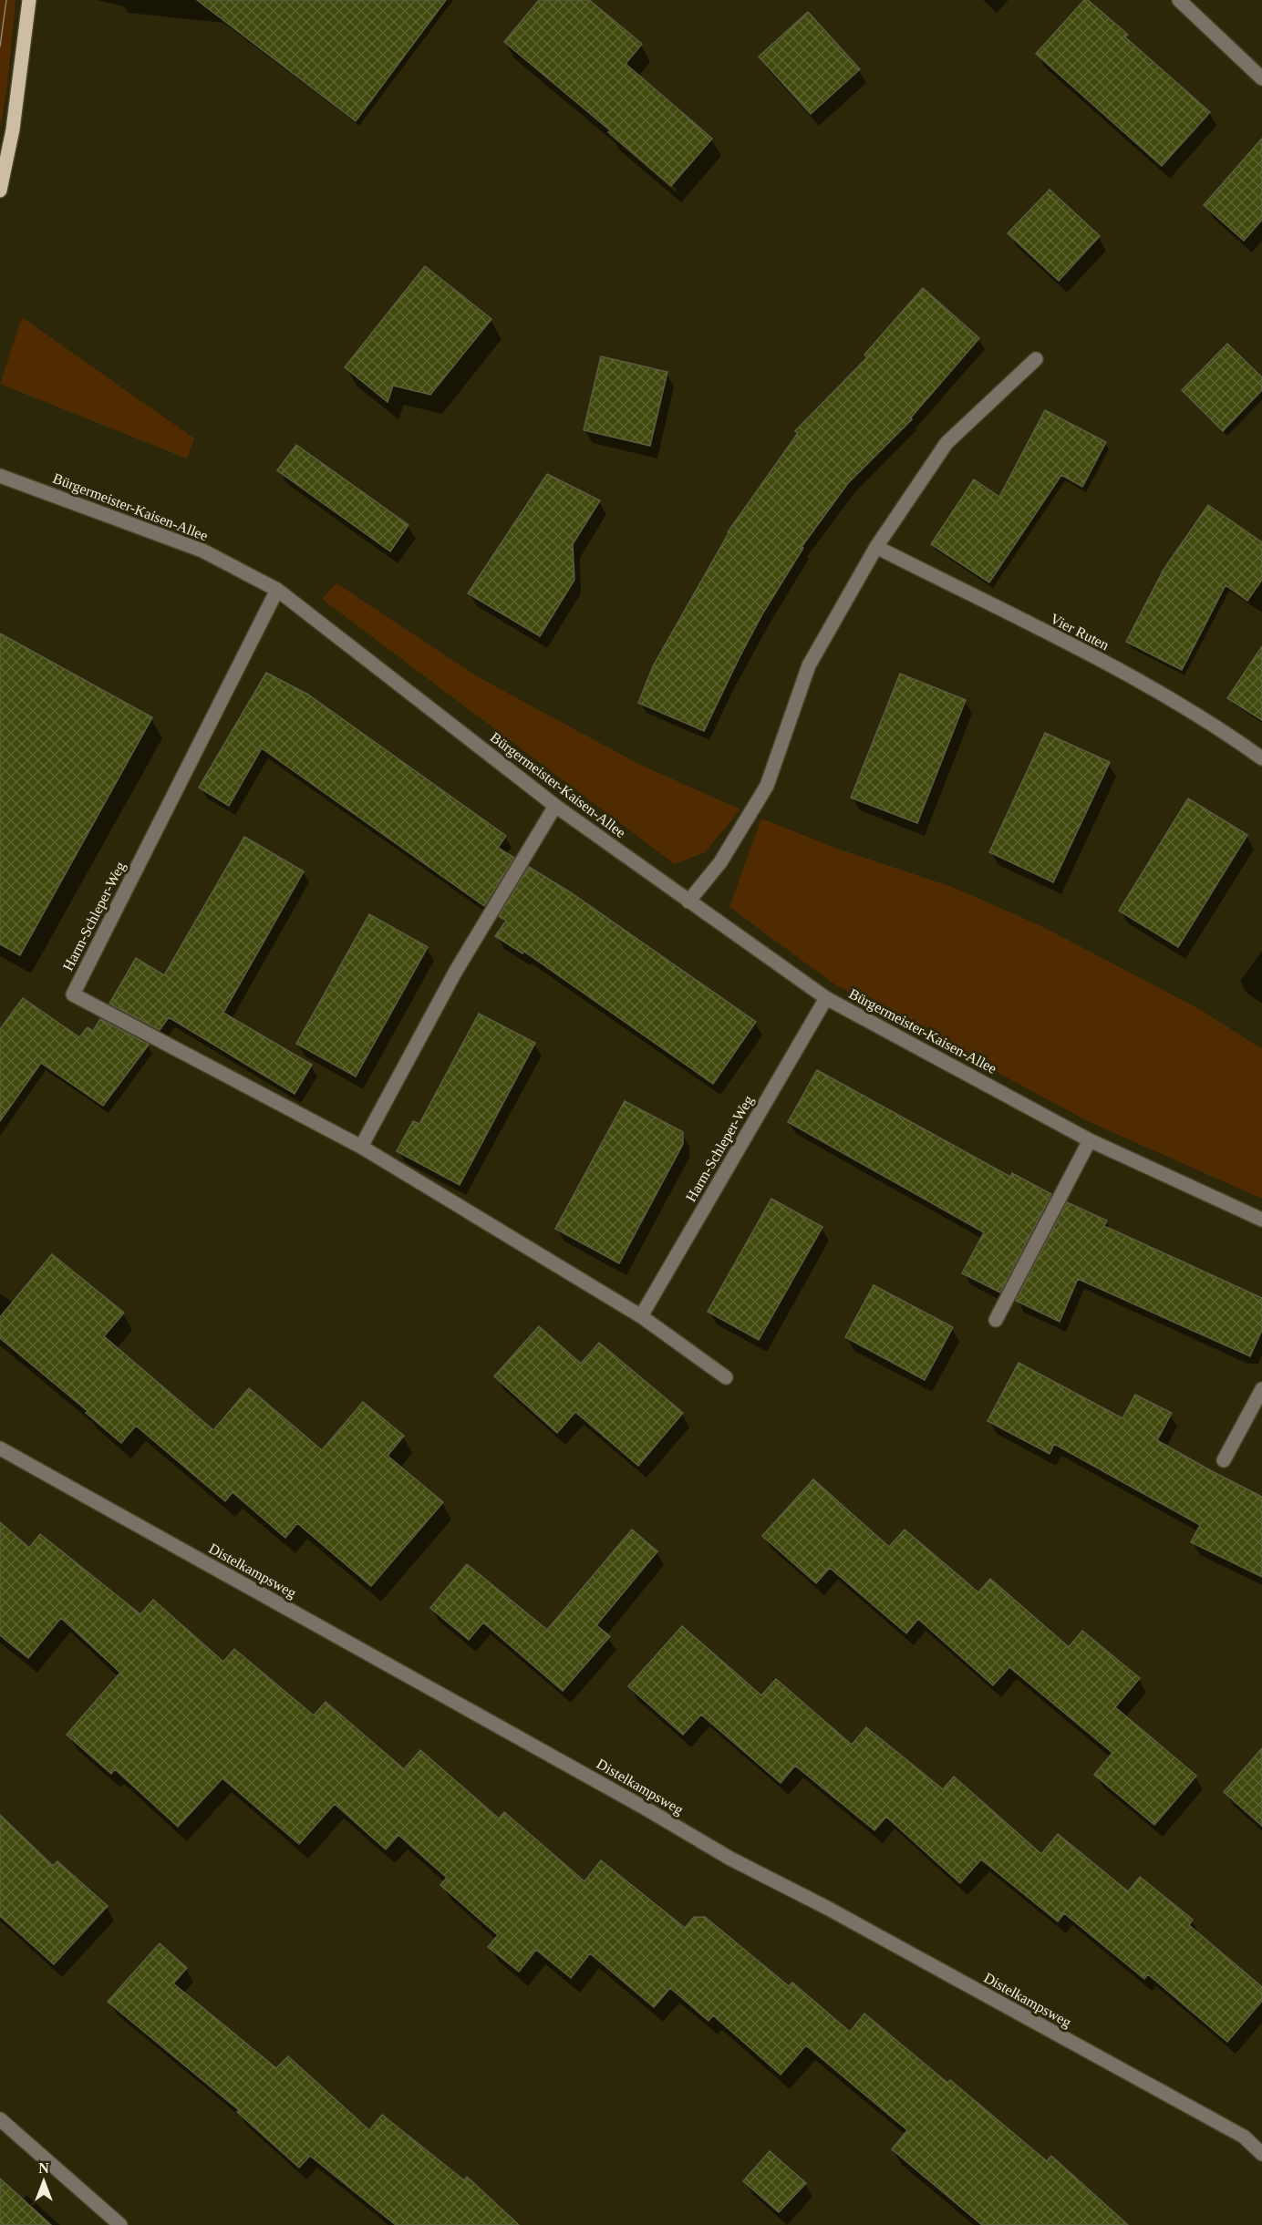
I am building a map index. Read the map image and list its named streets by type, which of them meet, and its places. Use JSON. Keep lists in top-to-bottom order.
{
  "streets": {
    "street": [
      "Bürgermeister-Kaisen-Allee",
      "Vier Ruten",
      "Harm-Schleper-Weg",
      "Distelkampsweg"
    ]
  },
  "crossings": [
    ["Bürgermeister-Kaisen-Allee", "Harm-Schleper-Weg"]
  ],
  "north": "top"
}
